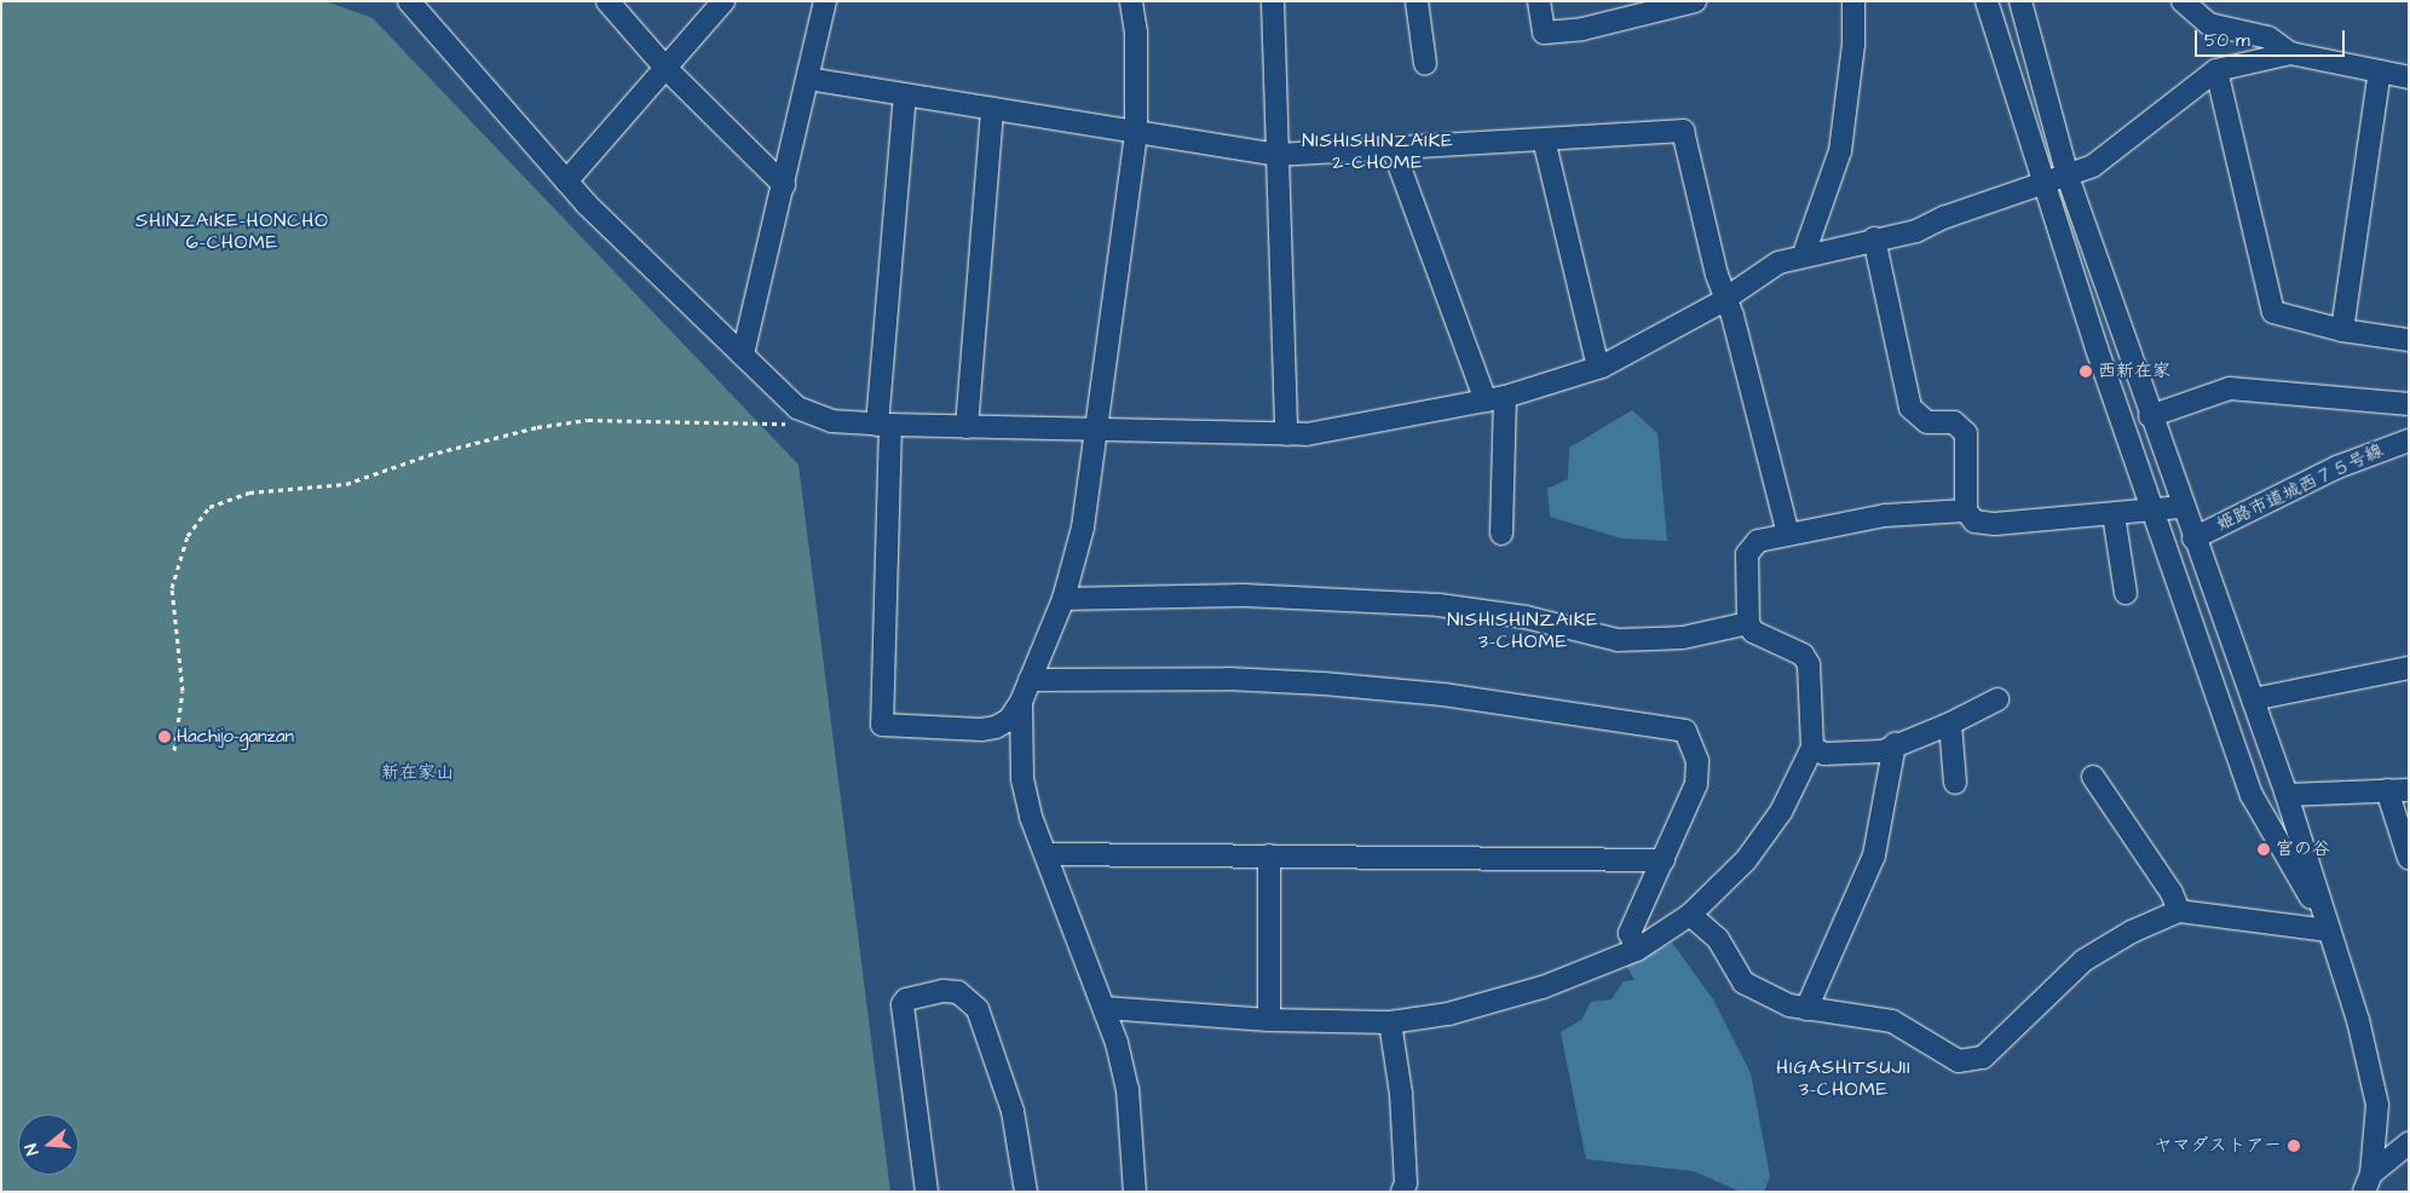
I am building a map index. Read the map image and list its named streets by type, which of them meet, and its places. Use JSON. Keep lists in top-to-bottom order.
{
  "streets": {
    "street": ["姫路市道城西７５号線"]
  },
  "districts": [
    "NISHISHINZAIKE 2-CHOME",
    "SHINZAIKE-HONCHO 6-CHOME",
    "NISHISHINZAIKE 3-CHOME",
    "HIGASHITSUJII 3-CHOME"
  ],
  "parks": ["新在家山"],
  "places": [
    "西新在家",
    "Hachijo-ganzan",
    "宮の谷",
    "ヤマダストアー"
  ],
  "scale_bar": "50 m",
  "north": "left"
}
